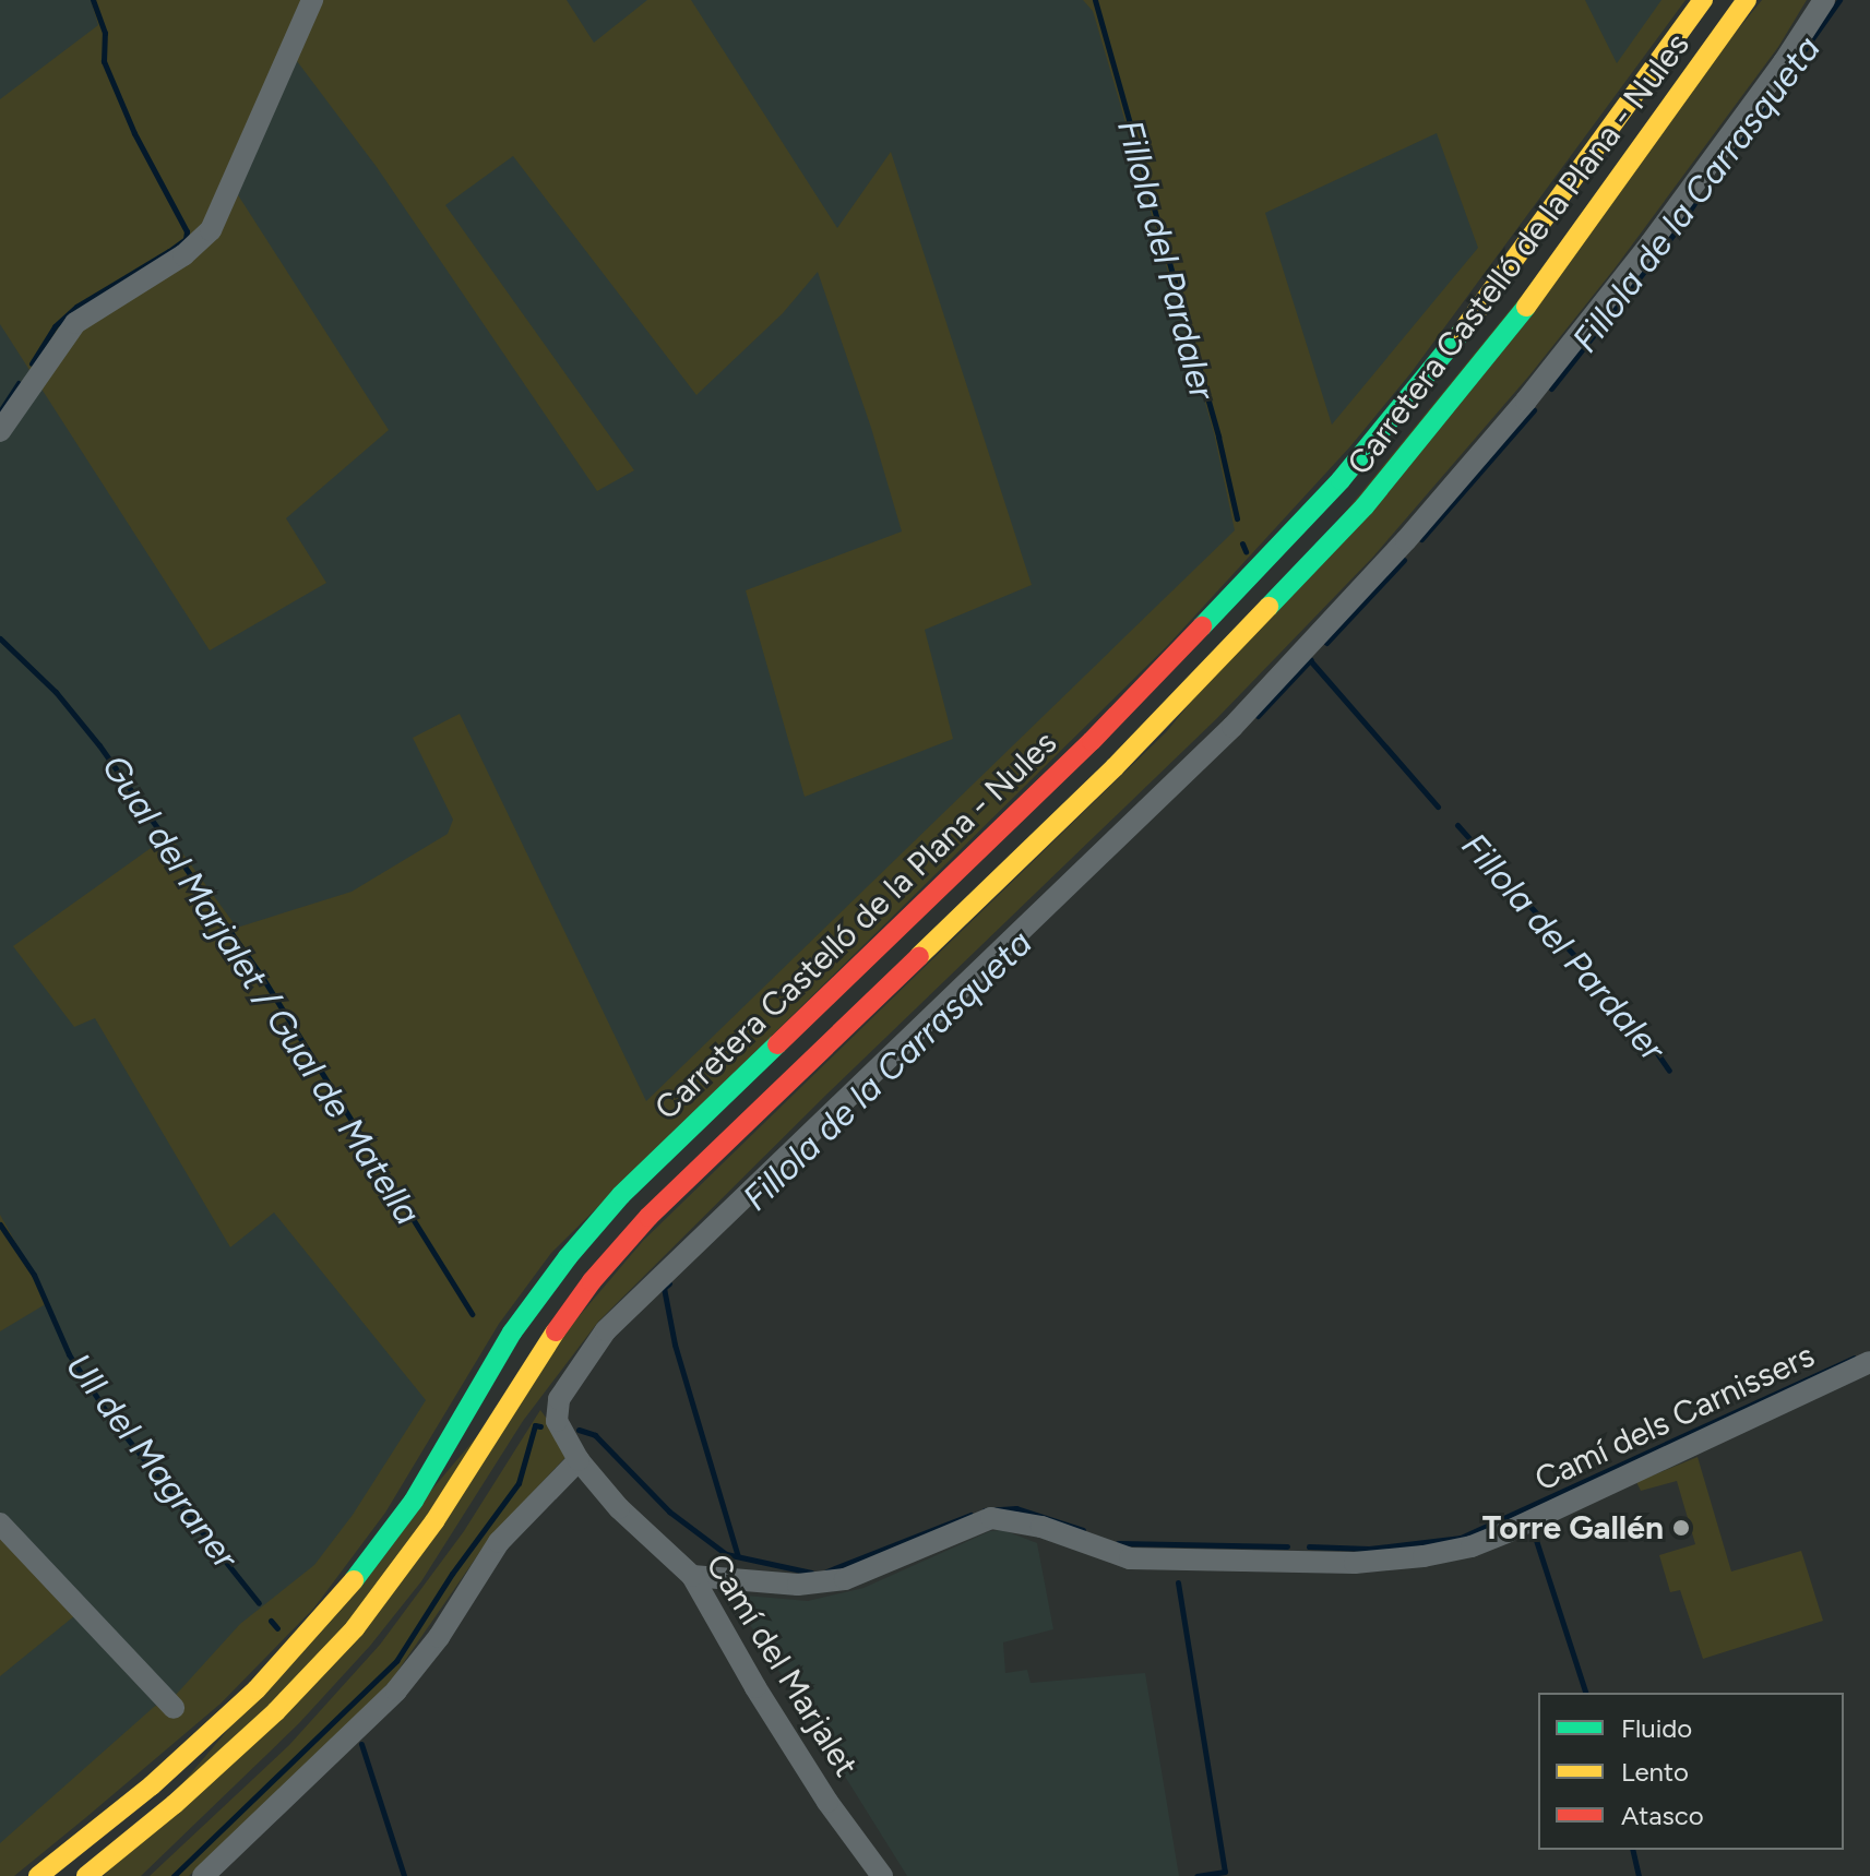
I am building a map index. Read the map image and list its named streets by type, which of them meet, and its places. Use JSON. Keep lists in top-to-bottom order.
{
  "streets": {
    "main road": ["Carretera Castelló de la Plana - Nules"],
    "street": ["Camí dels Carnissers", "Camí del Marjalet"]
  },
  "crossings": [
    ["Camí dels Carnissers", "Camí del Marjalet"]
  ],
  "water": [
    "Fillola de la Carrasqueta",
    "Fillola del Pardaler",
    "Gual del Marjalet / Gual de Matella",
    "Ull del Magraner"
  ],
  "places": ["Torre Gallén"],
  "legend": ["Fluido", "Lento", "Atasco"]
}
